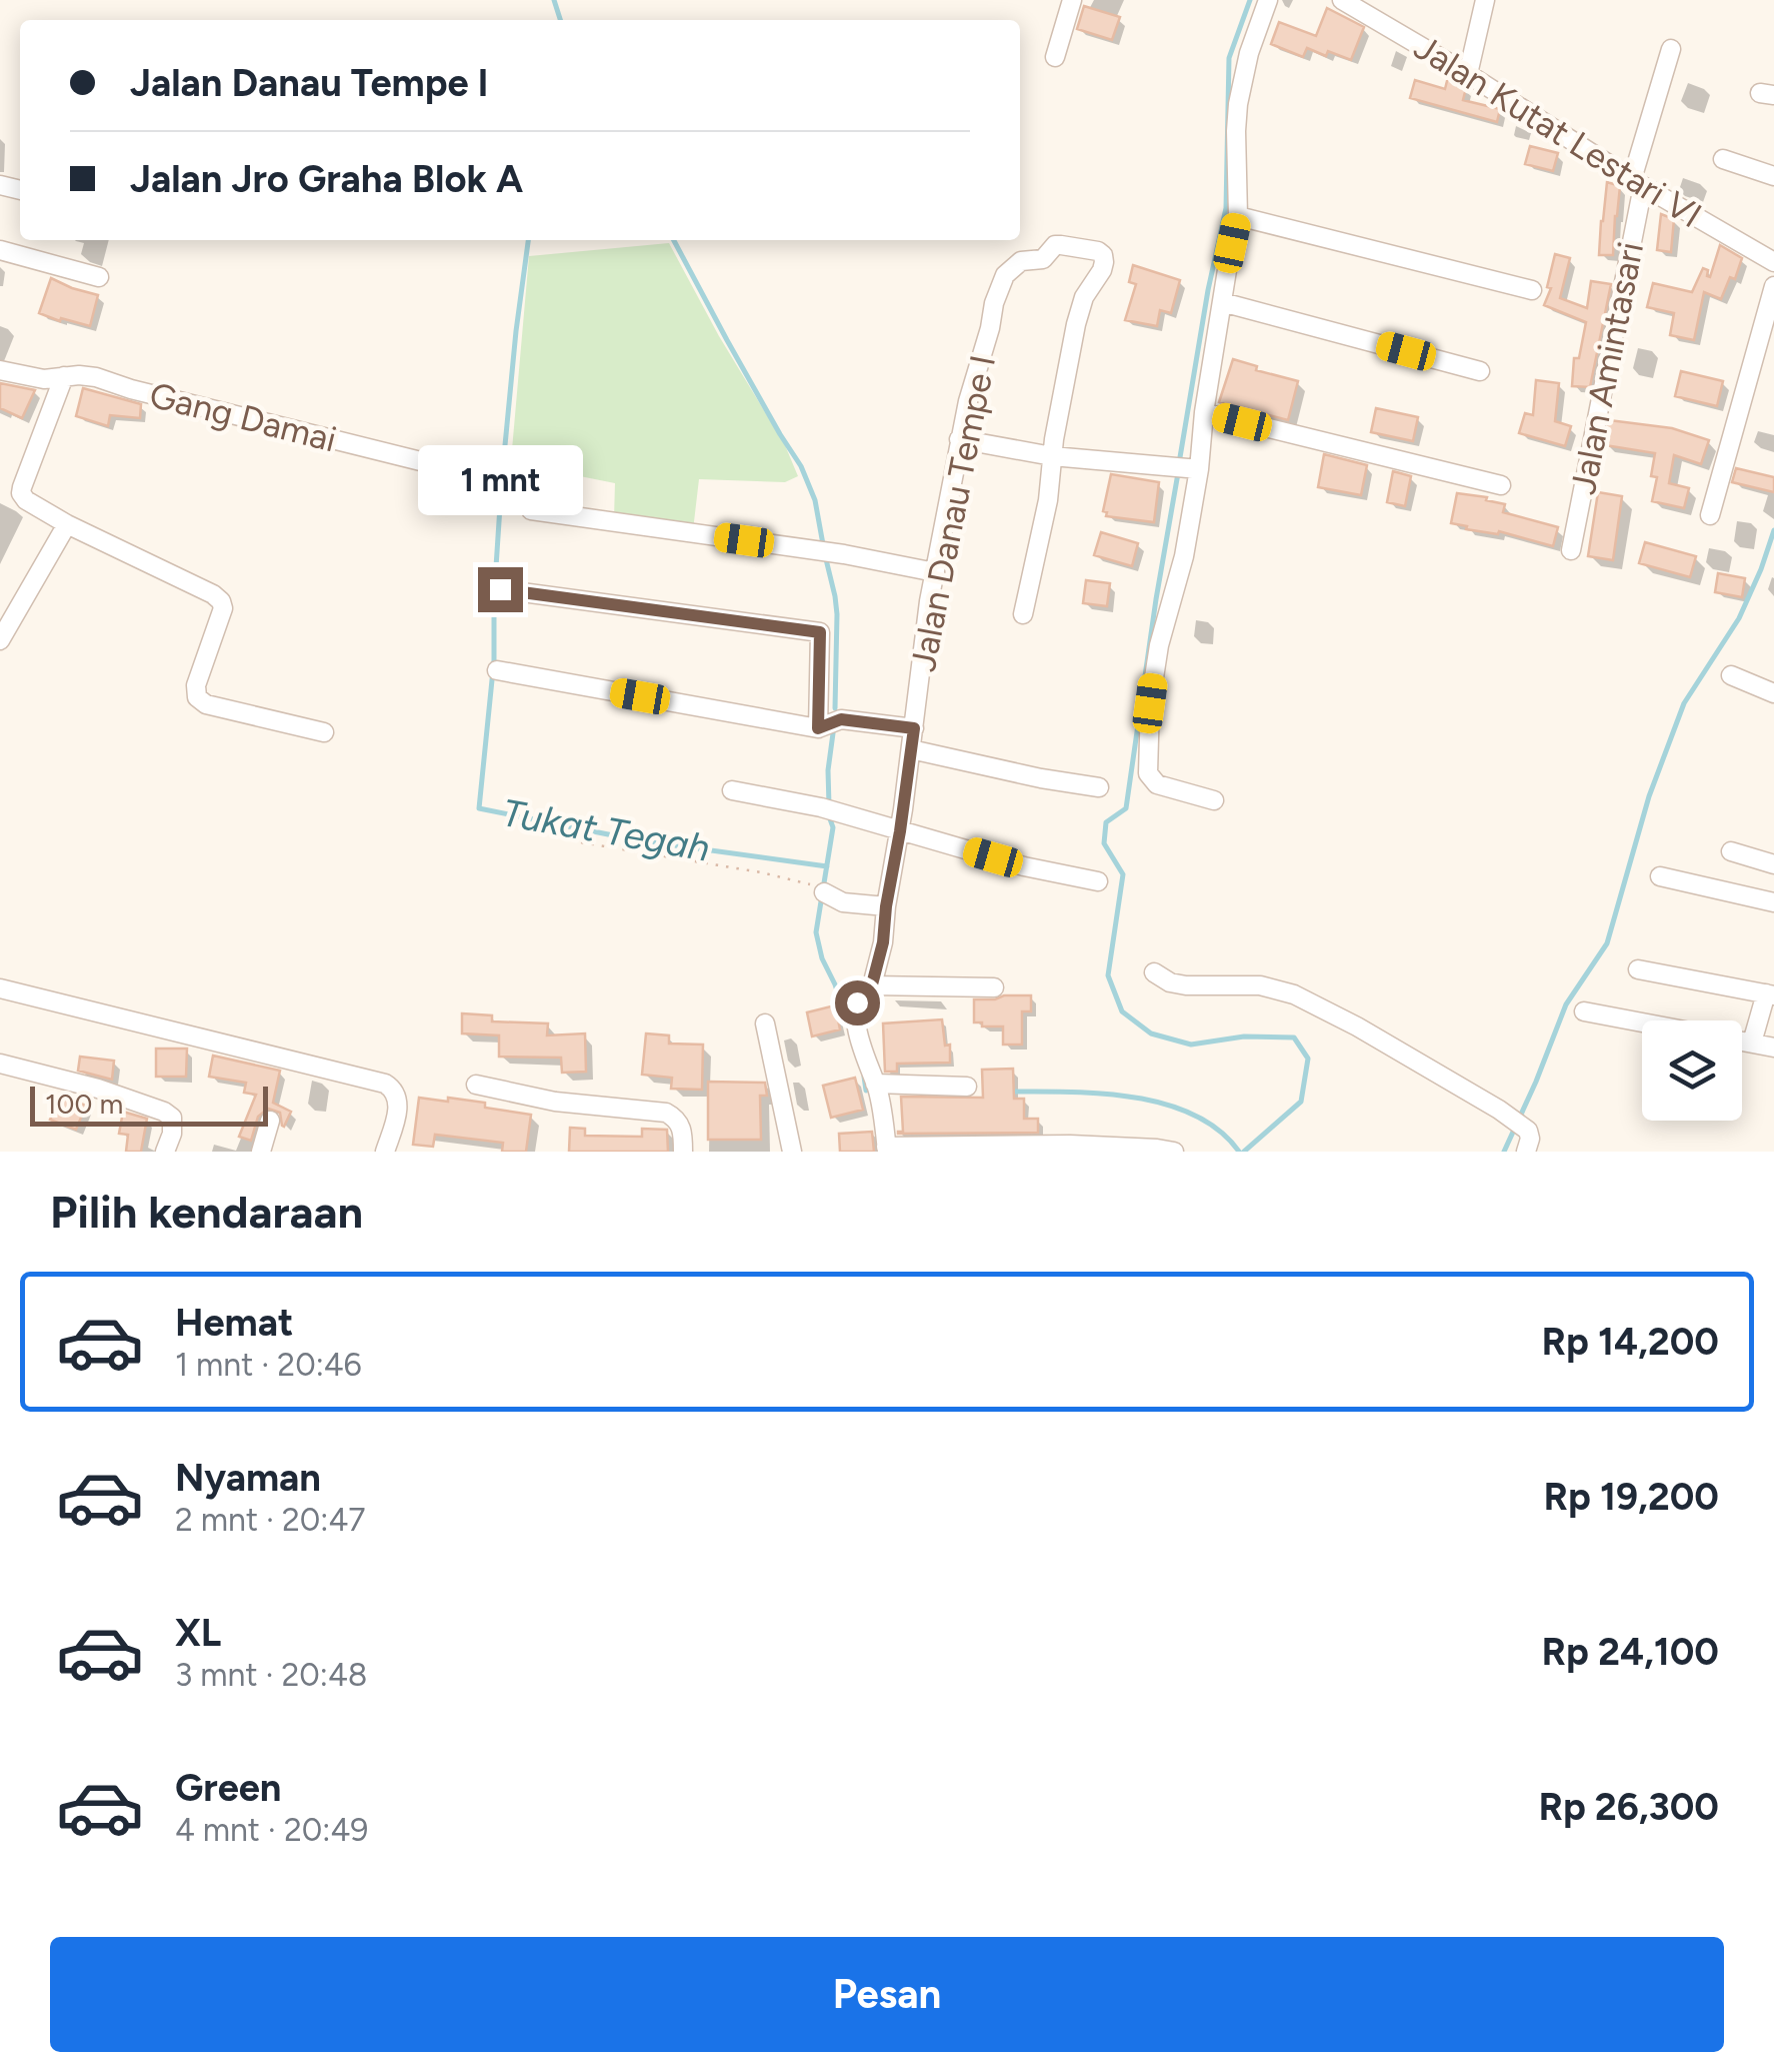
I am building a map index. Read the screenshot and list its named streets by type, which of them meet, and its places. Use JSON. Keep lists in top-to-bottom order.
{
  "streets": {
    "street": [
      "Jalan Kutat Lestari VI",
      "Jalan Amintasari",
      "Gang Damai",
      "Jalan Danau Tempe I"
    ]
  },
  "crossings": [
    ["Jalan Kutat Lestari VI", "Jalan Amintasari"]
  ],
  "water": ["Tukat Tegah"],
  "scale_bar": "100 m",
  "page": {
    "banner": ["Jalan Danau Tempe I", "Jalan Jro Graha Blok A"],
    "bubble": "1 mnt",
    "scale": "100 m",
    "heading": "Pilih kendaraan",
    "list": [
      {
        "name": "Hemat",
        "note": "1 mnt · 20:46",
        "value": "Rp 14,200"
      },
      {
        "name": "Nyaman",
        "note": "2 mnt · 20:47",
        "value": "Rp 19,200"
      },
      {
        "name": "XL",
        "note": "3 mnt · 20:48",
        "value": "Rp 24,100"
      },
      {
        "name": "Green",
        "note": "4 mnt · 20:49",
        "value": "Rp 26,300"
      }
    ],
    "buttons": "Pesan"
  }
}
